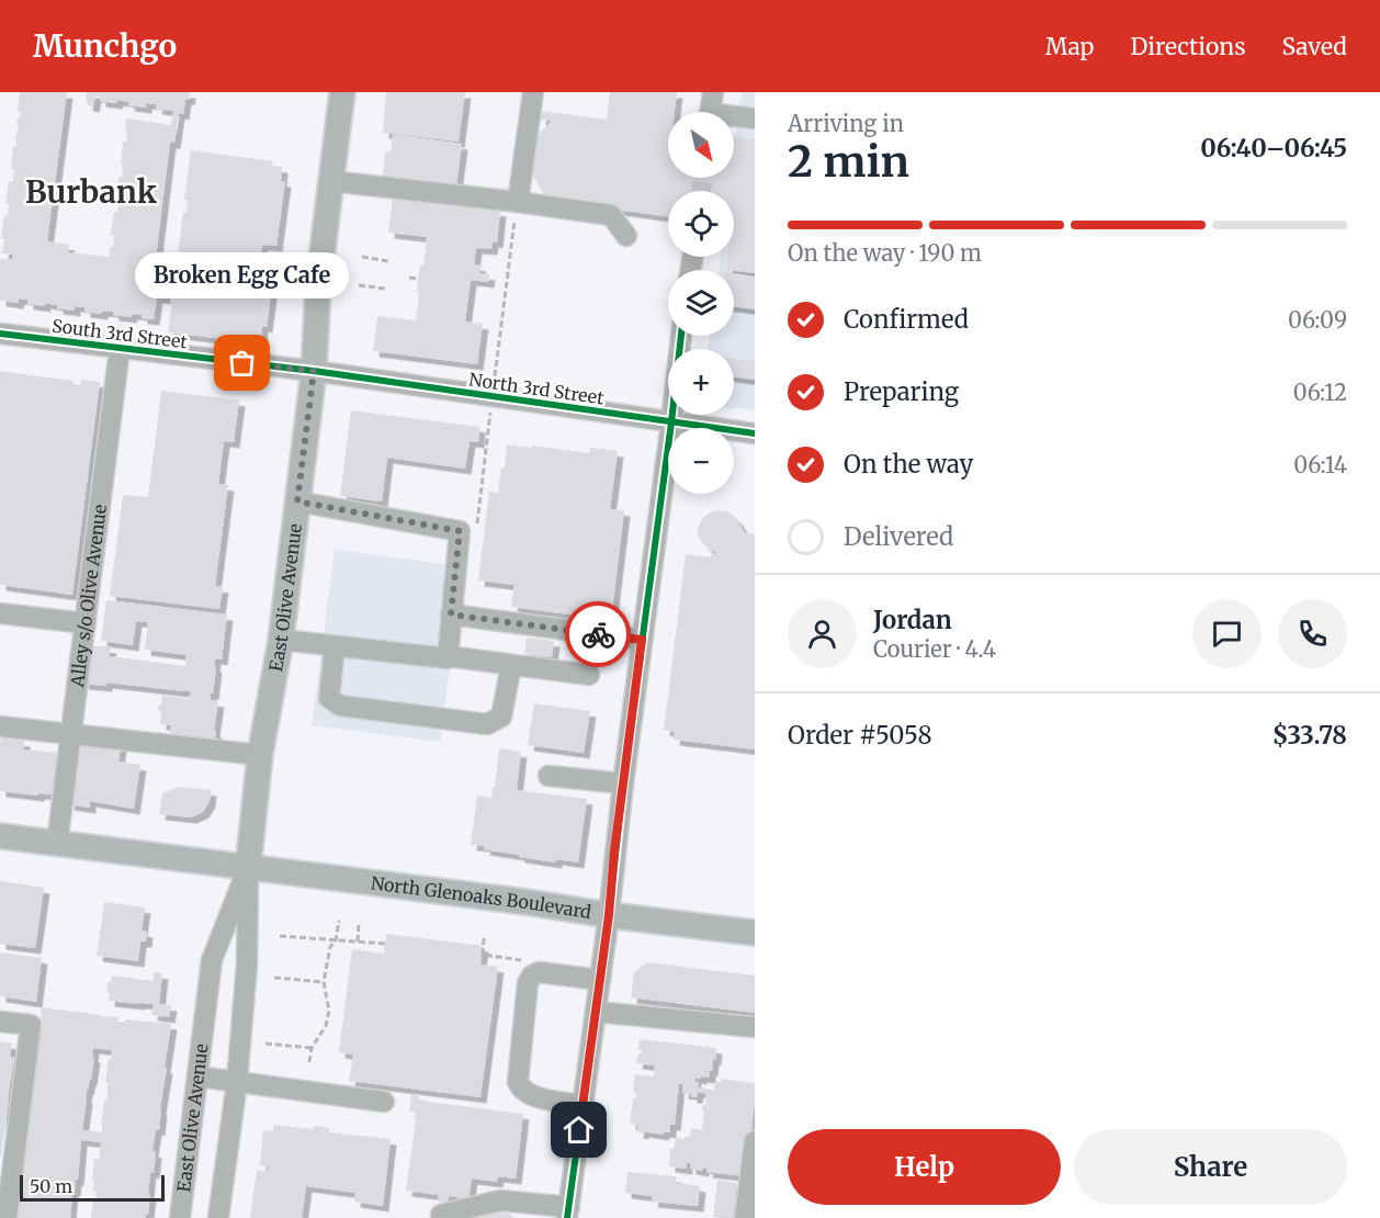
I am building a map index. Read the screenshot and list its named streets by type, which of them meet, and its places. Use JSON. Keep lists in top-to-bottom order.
{
  "streets": {
    "main road": ["East Olive Avenue", "North Glenoaks Boulevard"],
    "street": ["South 3rd Street", "North 3rd Street", "Alley s/o Olive Avenue"]
  },
  "crossings": [
    ["South 3rd Street", "North 3rd Street"],
    ["South 3rd Street", "Alley s/o Olive Avenue"],
    ["South 3rd Street", "East Olive Avenue"],
    ["North 3rd Street", "East Olive Avenue"],
    ["Alley s/o Olive Avenue", "North Glenoaks Boulevard"],
    ["East Olive Avenue", "North Glenoaks Boulevard"]
  ],
  "districts": ["Burbank"],
  "places": ["Broken Egg Cafe"],
  "scale_bar": "50 m",
  "north": "bottom right",
  "page": {
    "header": "Munchgo",
    "nav": ["Map", "Directions", "Saved"],
    "heading": ["2 min", "Arriving in", "06:40–06:45"],
    "panel": [
      "Jordan",
      "Courier · 4.4",
      "Order #5058",
      "$33.78"
    ],
    "map_buttons": ["+", "−"],
    "bar": "On the way · 190 m",
    "bubble": "Broken Egg Cafe",
    "list": [
      ["Confirmed", "06:09"],
      ["Preparing", "06:12"],
      ["On the way", "06:14"],
      "Delivered"
    ],
    "buttons": ["Help", "Share"],
    "scale": "50 m"
  }
}
